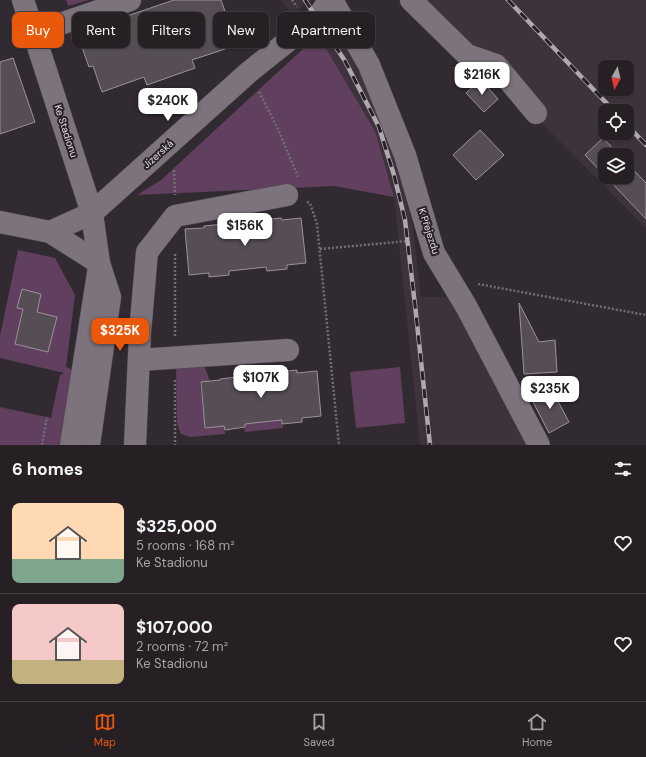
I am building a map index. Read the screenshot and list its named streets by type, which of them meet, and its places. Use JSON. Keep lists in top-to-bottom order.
{
  "streets": {
    "street": ["Ke Stadionu", "Jizerská", "K Přejezdu"]
  },
  "crossings": [
    ["Ke Stadionu", "Jizerská"]
  ],
  "north": "bottom",
  "page": {
    "chip": [
      "Buy",
      "Rent",
      "Filters",
      "New",
      "Apartment"
    ],
    "price": [
      "$216K",
      "$240K",
      "$156K",
      "$325K",
      "$107K",
      "$235K"
    ],
    "heading": "6 homes",
    "list": [
      {
        "name": "$325,000",
        "note": "5 rooms · 168 m² · Ke Stadionu"
      },
      {
        "name": "$107,000",
        "note": "2 rooms · 72 m² · Ke Stadionu"
      }
    ],
    "tabs": ["Map", "Saved", "Home"]
  }
}
